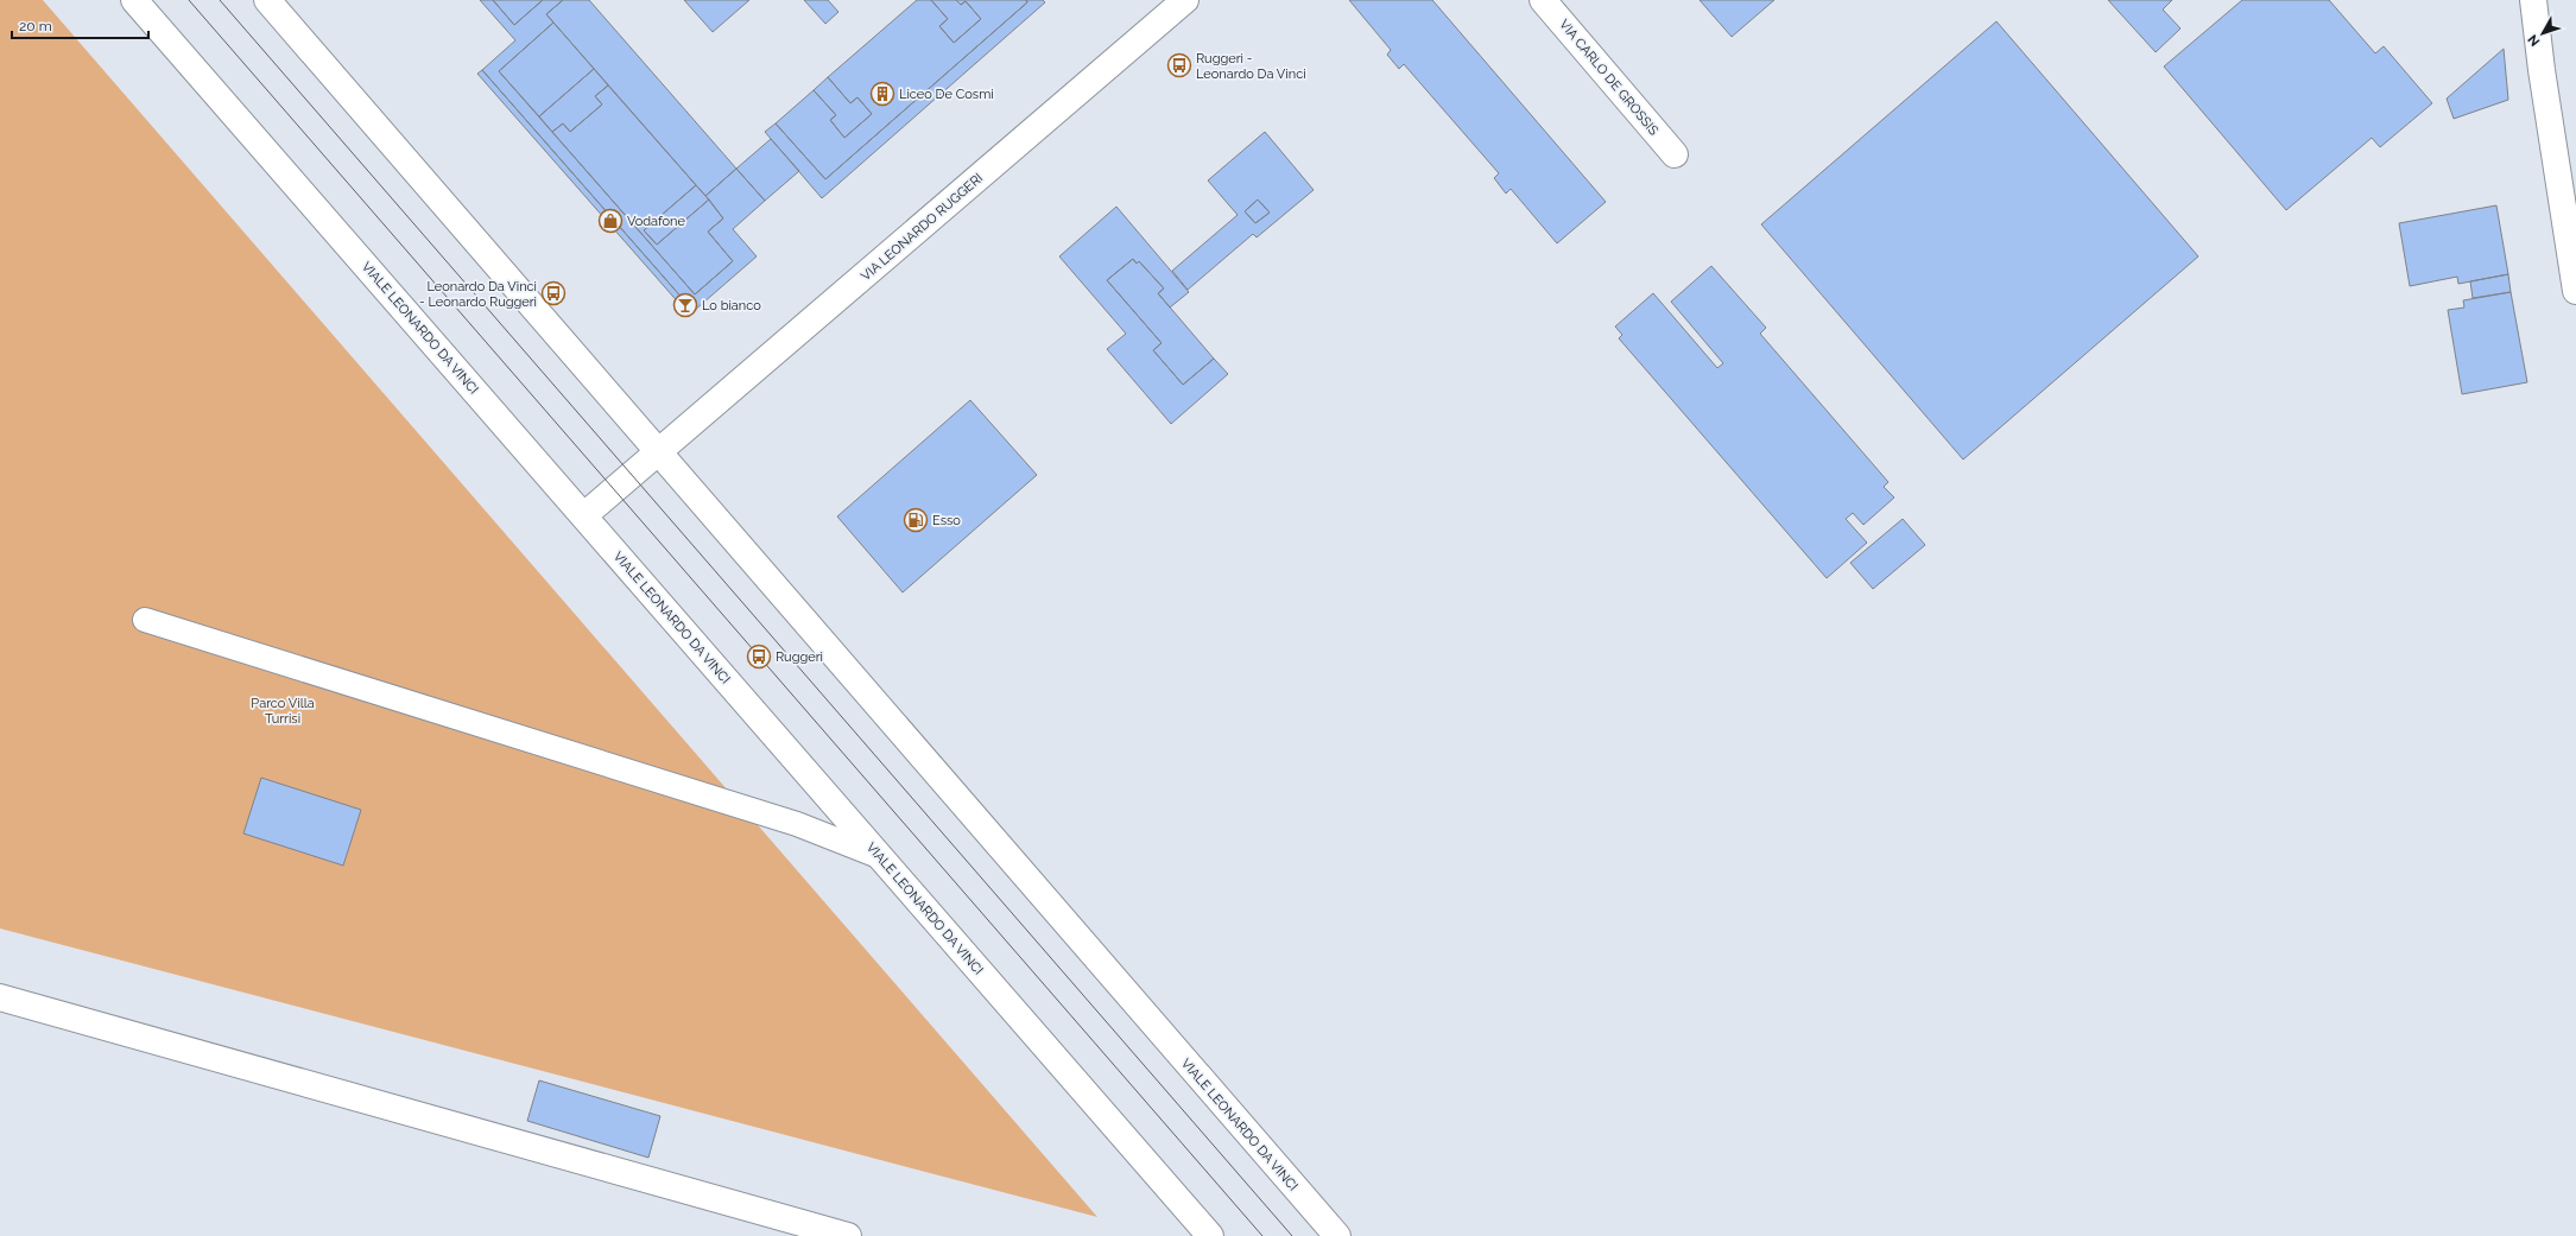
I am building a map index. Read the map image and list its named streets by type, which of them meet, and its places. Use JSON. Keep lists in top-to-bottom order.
{
  "streets": {
    "street": ["VIA CARLO DE GROSSIS", "VIA LEONARDO RUGGERI", "VIALE LEONARDO DA VINCI"]
  },
  "crossings": [
    ["VIA LEONARDO RUGGERI", "VIALE LEONARDO DA VINCI"]
  ],
  "parks": ["Parco Villa Turrisi"],
  "places": {
    "bus stop": ["Ruggeri - Leonardo Da Vinci", "Leonardo Da Vinci - Leonardo Ruggeri", "Ruggeri"],
    "building": ["Liceo De Cosmi"],
    "shop": ["Vodafone"],
    "bar": ["Lo bianco"],
    "fuel station": ["Esso"]
  },
  "scale_bar": "20 m",
  "north": "bottom left"
}
